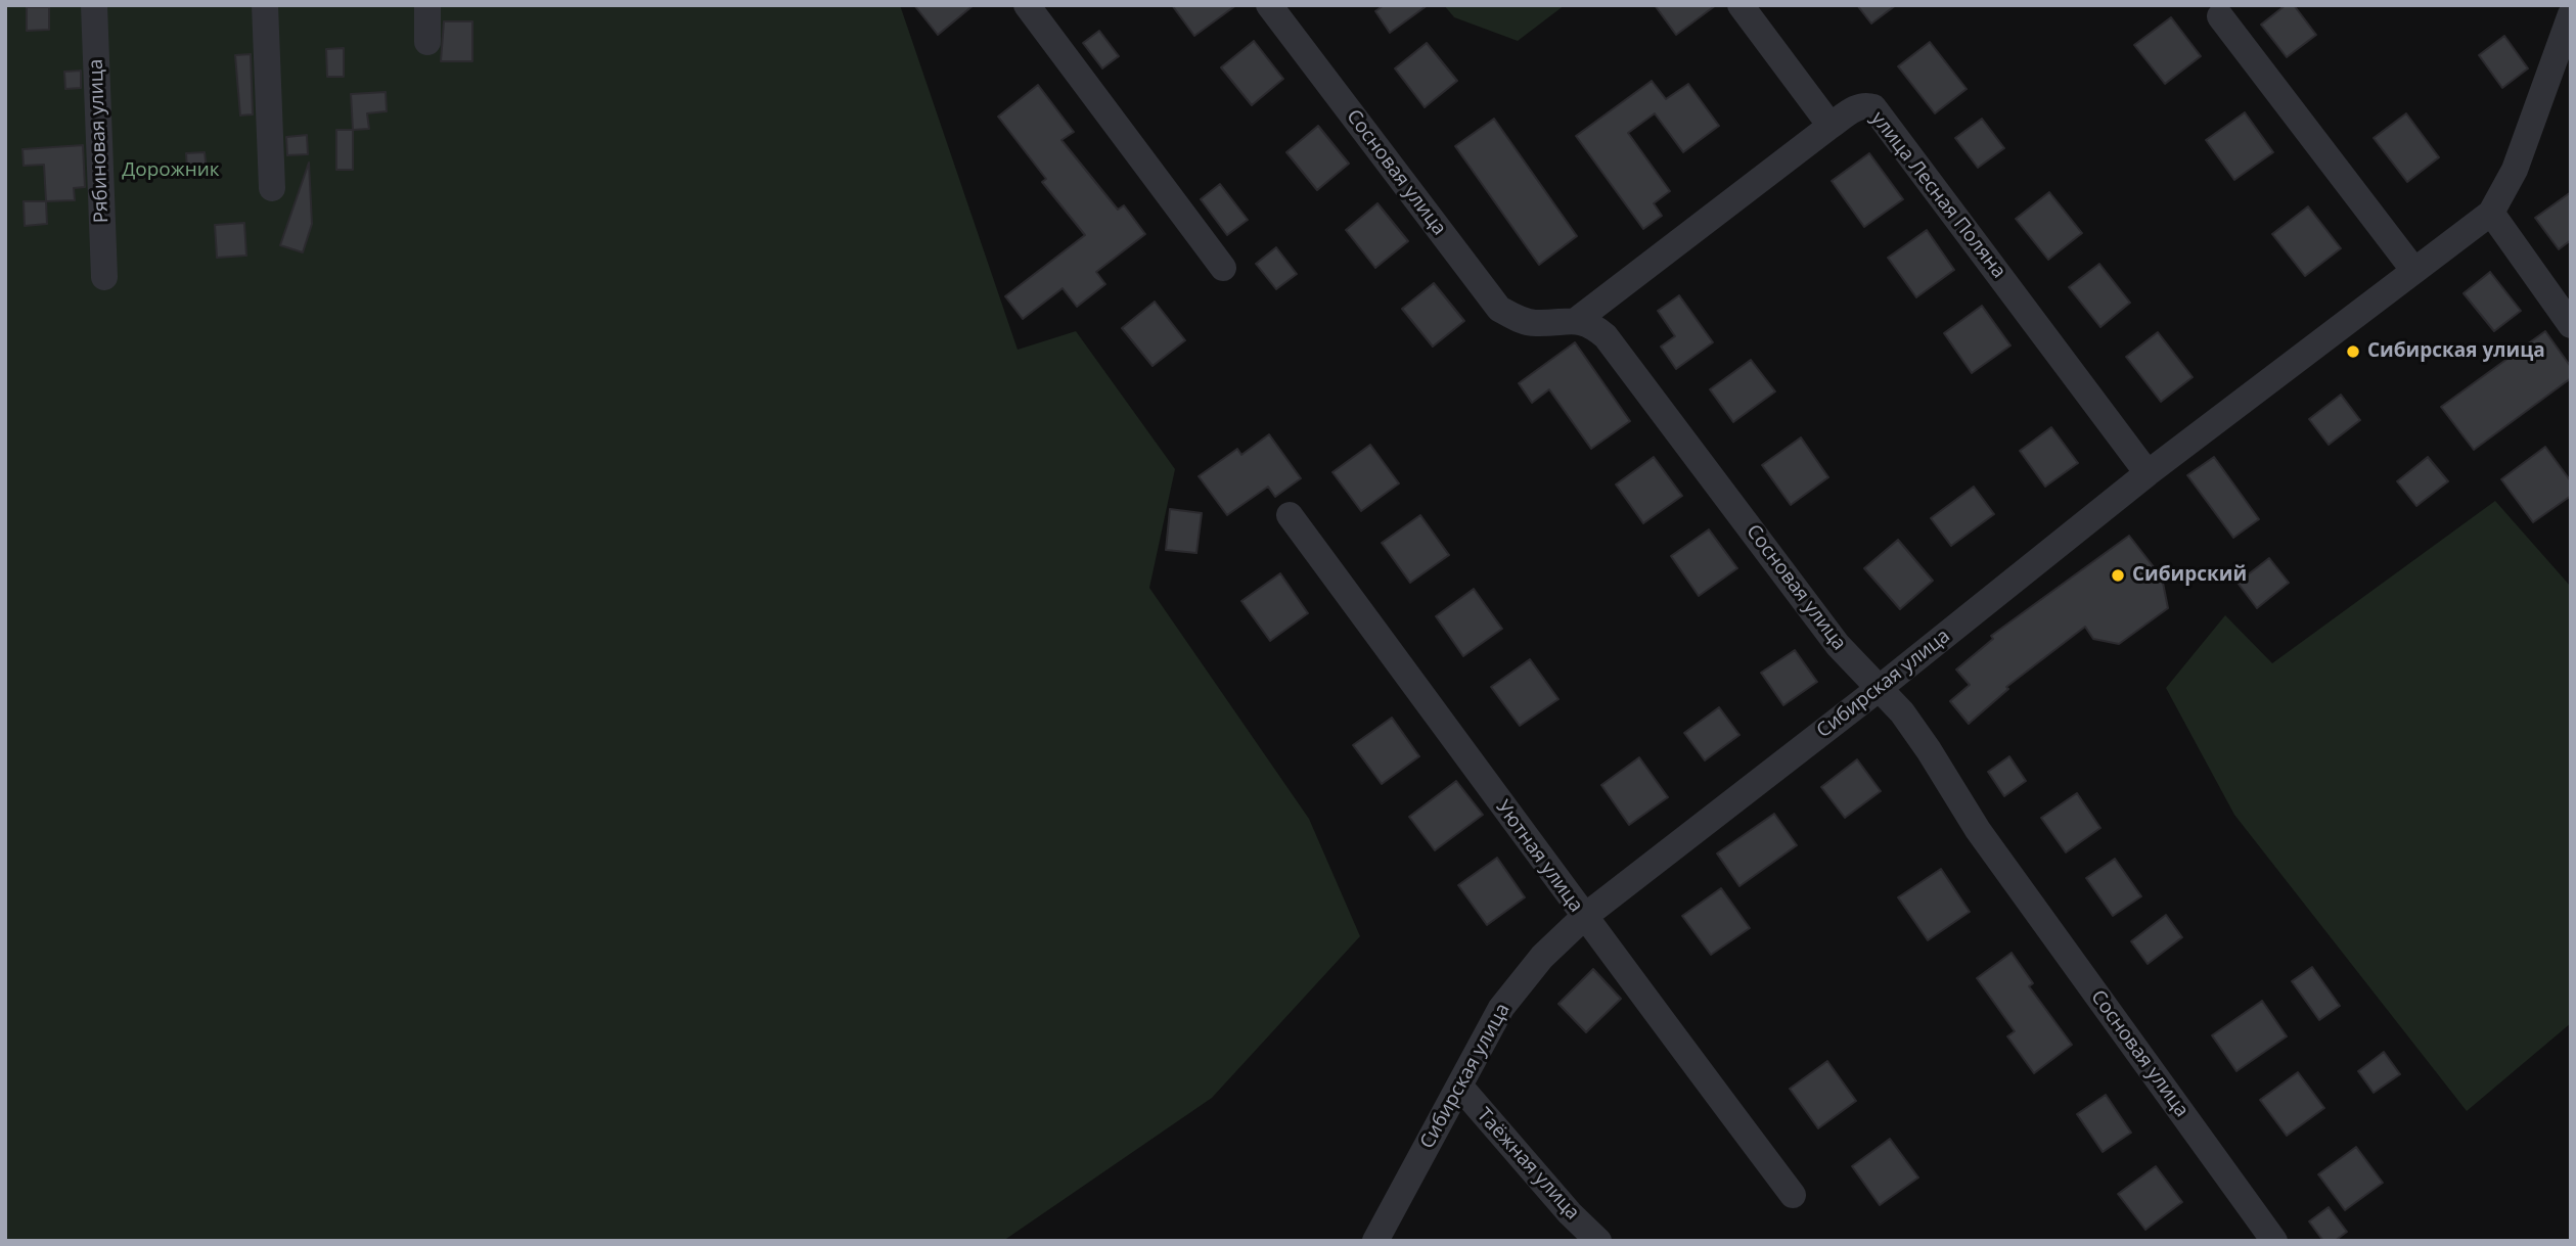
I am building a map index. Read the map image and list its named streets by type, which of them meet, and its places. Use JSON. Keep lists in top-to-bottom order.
{
  "streets": {
    "street": [
      "Рябиновая улица",
      "Сосновая улица",
      "улица Лесная Поляна",
      "Сибирская улица",
      "Уютная улица",
      "Таёжная улица"
    ]
  },
  "crossings": [
    ["Сосновая улица", "улица Лесная Поляна"],
    ["Сосновая улица", "Сибирская улица"],
    ["улица Лесная Поляна", "Сибирская улица"],
    ["Сибирская улица", "Уютная улица"],
    ["Сибирская улица", "Таёжная улица"]
  ],
  "parks": ["Дорожник"],
  "places": ["Сибирская улица", "Сибирский"]
}
